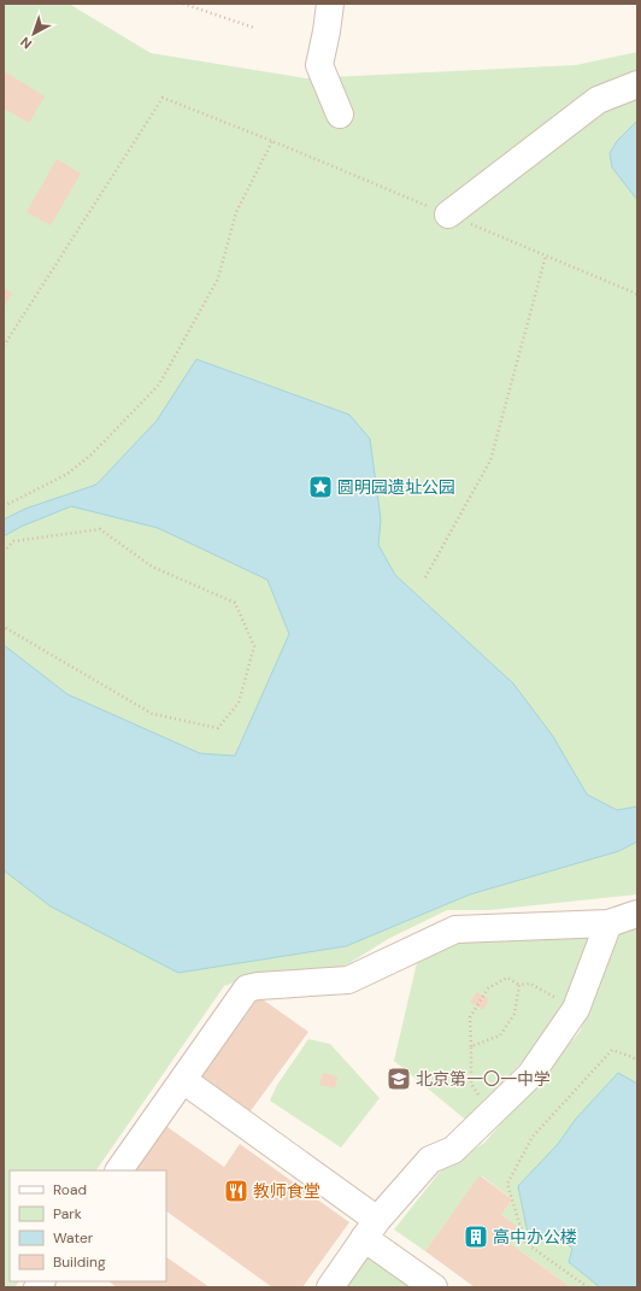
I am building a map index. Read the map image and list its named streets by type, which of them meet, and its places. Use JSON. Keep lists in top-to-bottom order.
{
  "places": {
    "place": ["圆明园遗址公园"],
    "school or university": ["北京第一〇一中学"],
    "restaurant": ["教师食堂"],
    "building": ["高中办公楼"]
  },
  "legend": [
    "Road",
    "Park",
    "Water",
    "Building"
  ],
  "north": "bottom left"
}
